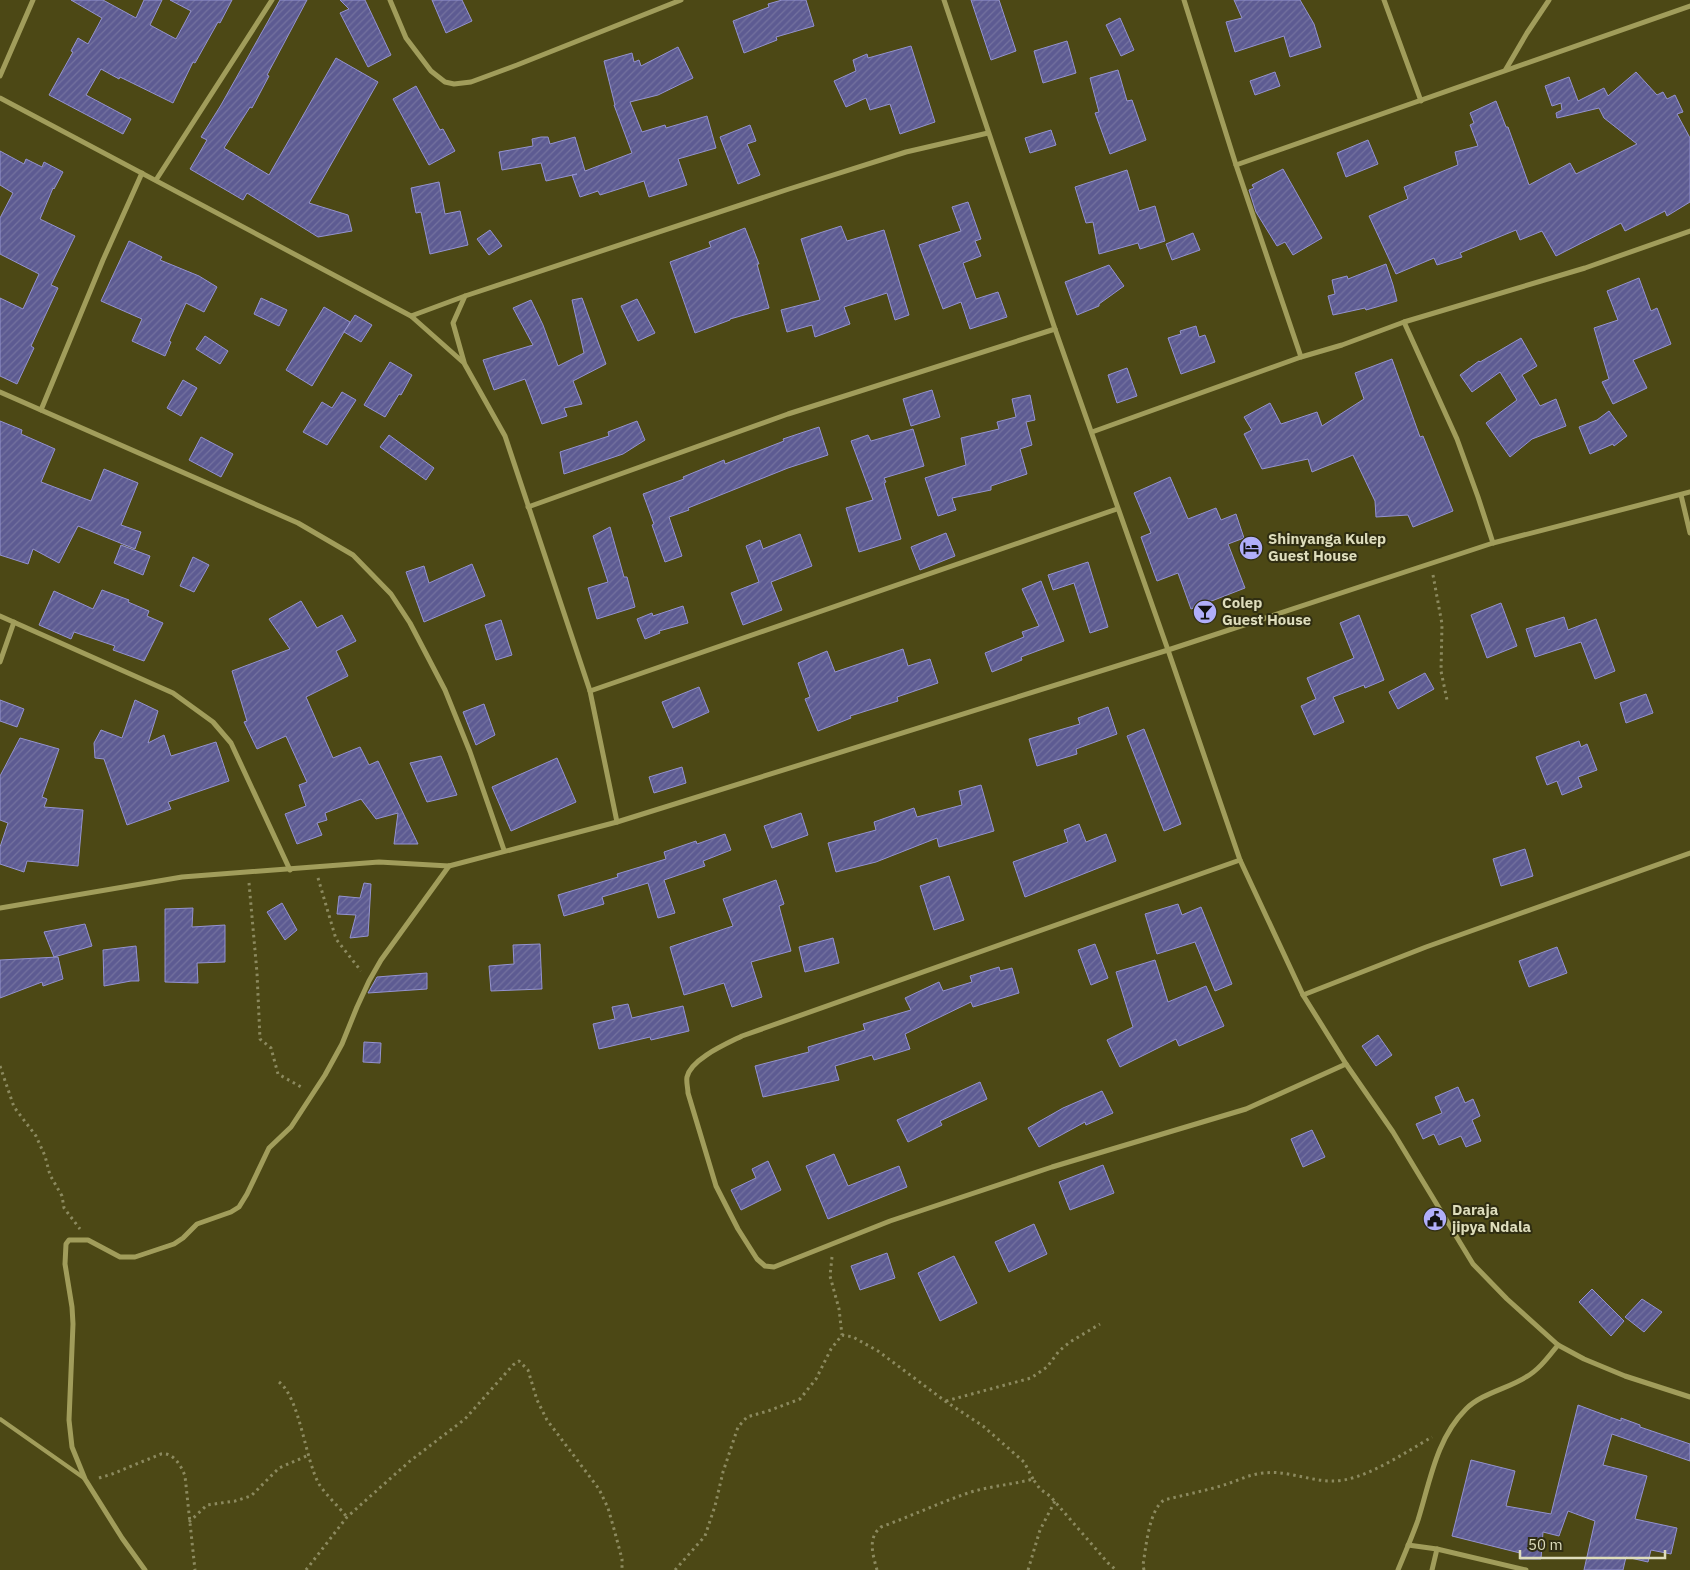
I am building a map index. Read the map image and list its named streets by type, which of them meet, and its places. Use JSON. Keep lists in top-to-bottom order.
{
  "places": {
    "hotel": ["Shinyanga Kulep Guest House"],
    "bar": ["Colep Guest House"],
    "public building": ["Daraja jipya Ndala"]
  },
  "scale_bar": "50 m"
}
